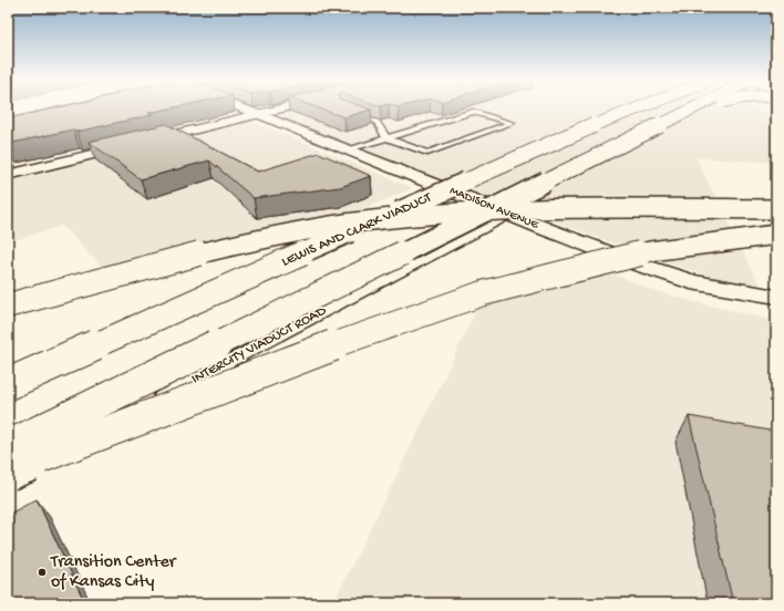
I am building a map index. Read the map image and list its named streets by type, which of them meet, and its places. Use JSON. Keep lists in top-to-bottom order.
{
  "streets": {
    "main road": ["MADISON AVENUE", "LEWIS AND CLARK VIADUCT"],
    "lane": ["INTERCITY VIADUCT ROAD"]
  },
  "crossings": [
    ["MADISON AVENUE", "INTERCITY VIADUCT ROAD"]
  ],
  "places": ["Transition Center of Kansas City"]
}
